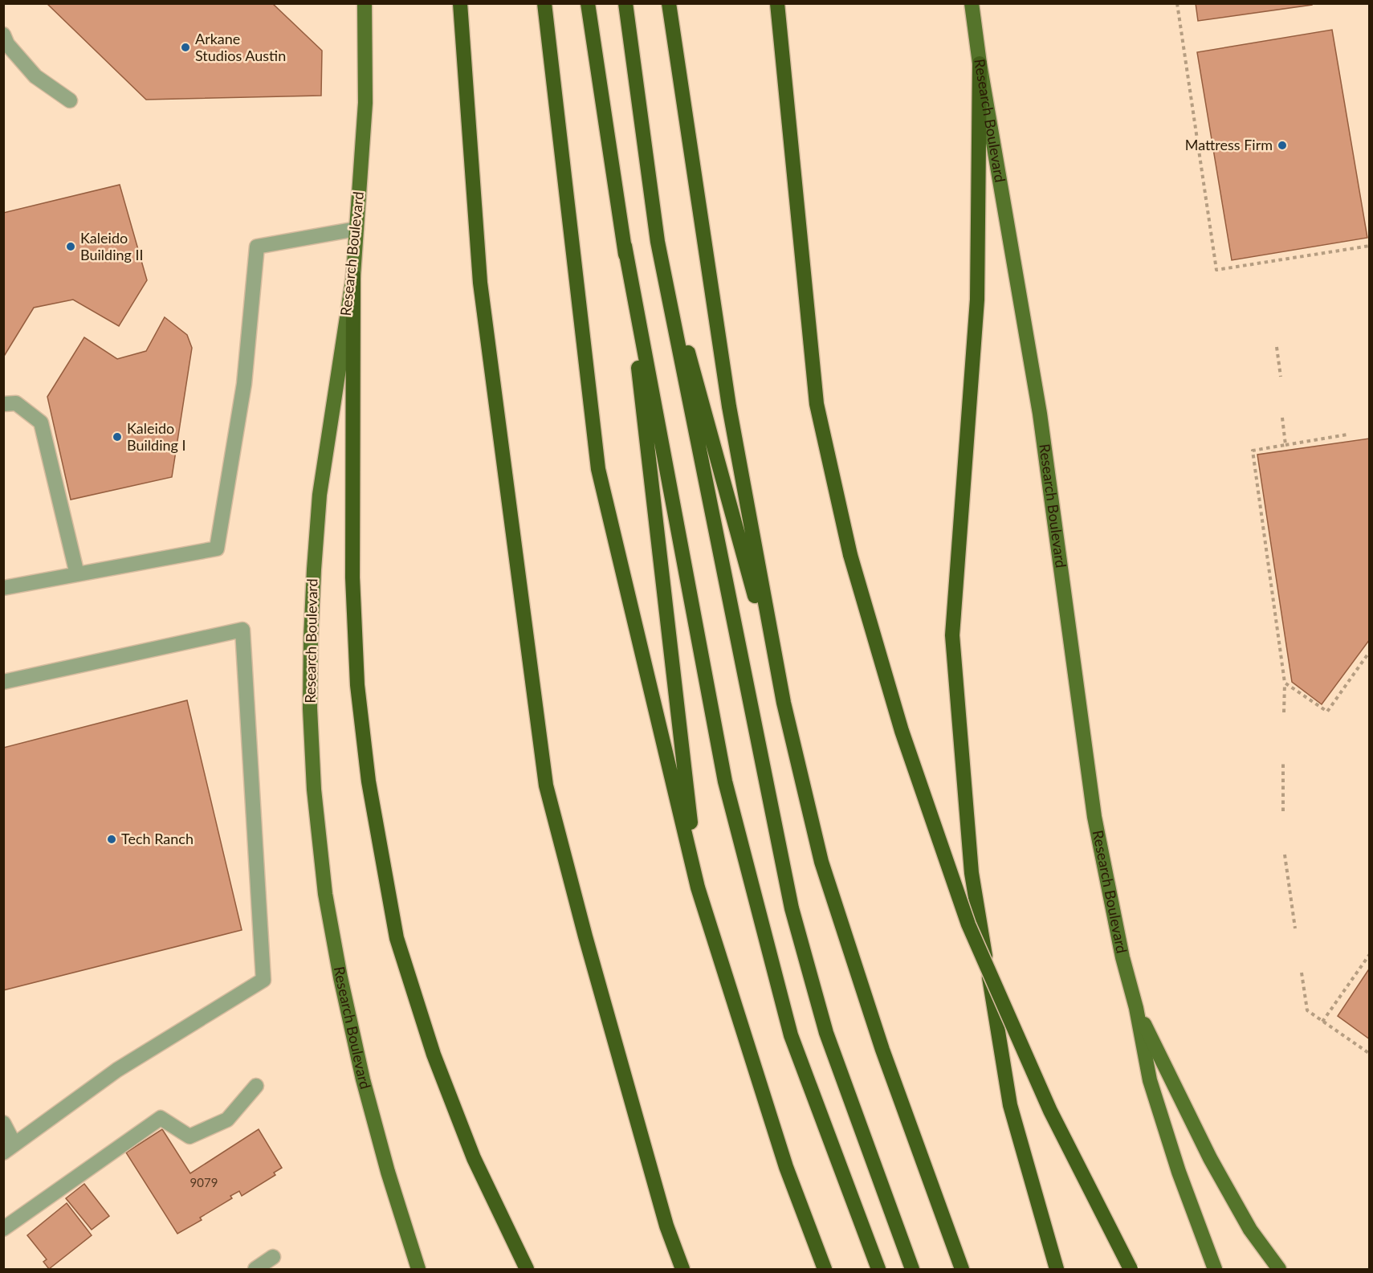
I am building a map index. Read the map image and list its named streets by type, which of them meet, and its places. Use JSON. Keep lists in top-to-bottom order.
{
  "streets": {
    "main road": ["Research Boulevard"]
  },
  "places": [
    "Arkane Studios Austin",
    "Mattress Firm",
    "Kaleido Building II",
    "Kaleido Building I",
    "Tech Ranch"
  ],
  "house_numbers": ["9079"]
}
